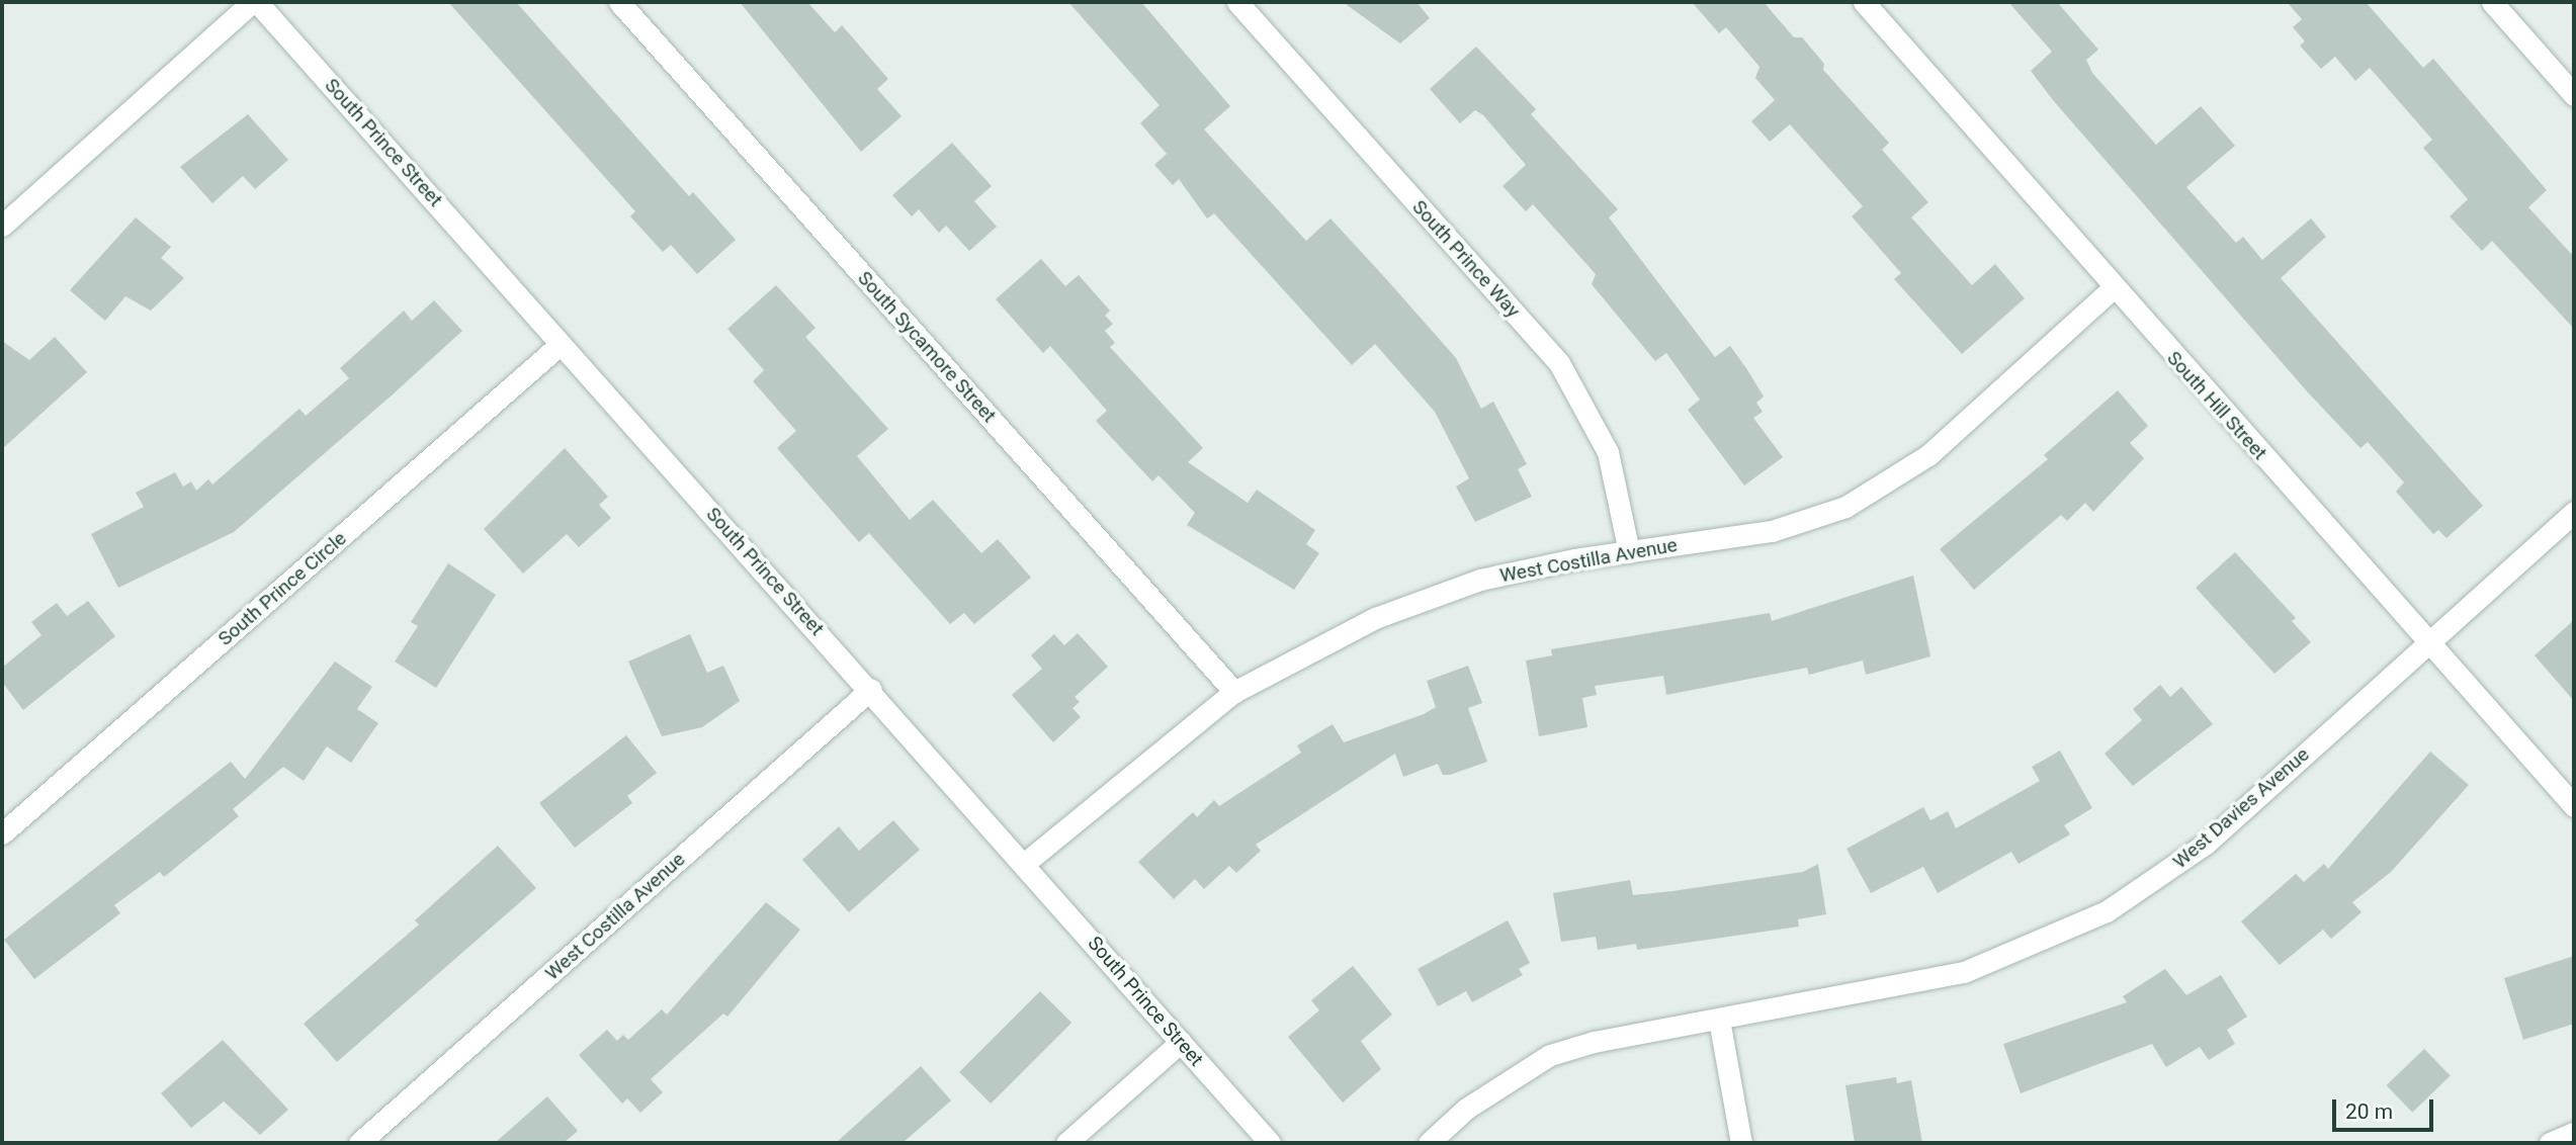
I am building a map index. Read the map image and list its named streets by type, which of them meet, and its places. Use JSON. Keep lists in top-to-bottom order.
{
  "streets": {
    "street": [
      "South Prince Street",
      "South Prince Way",
      "South Sycamore Street",
      "South Hill Street",
      "West Costilla Avenue",
      "South Prince Circle",
      "West Davies Avenue"
    ]
  },
  "crossings": [
    ["South Prince Street", "West Costilla Avenue"],
    ["South Prince Street", "South Prince Circle"],
    ["South Prince Way", "West Costilla Avenue"],
    ["South Sycamore Street", "West Costilla Avenue"],
    ["South Hill Street", "West Costilla Avenue"],
    ["South Hill Street", "West Davies Avenue"]
  ],
  "scale_bar": "20 m"
}
